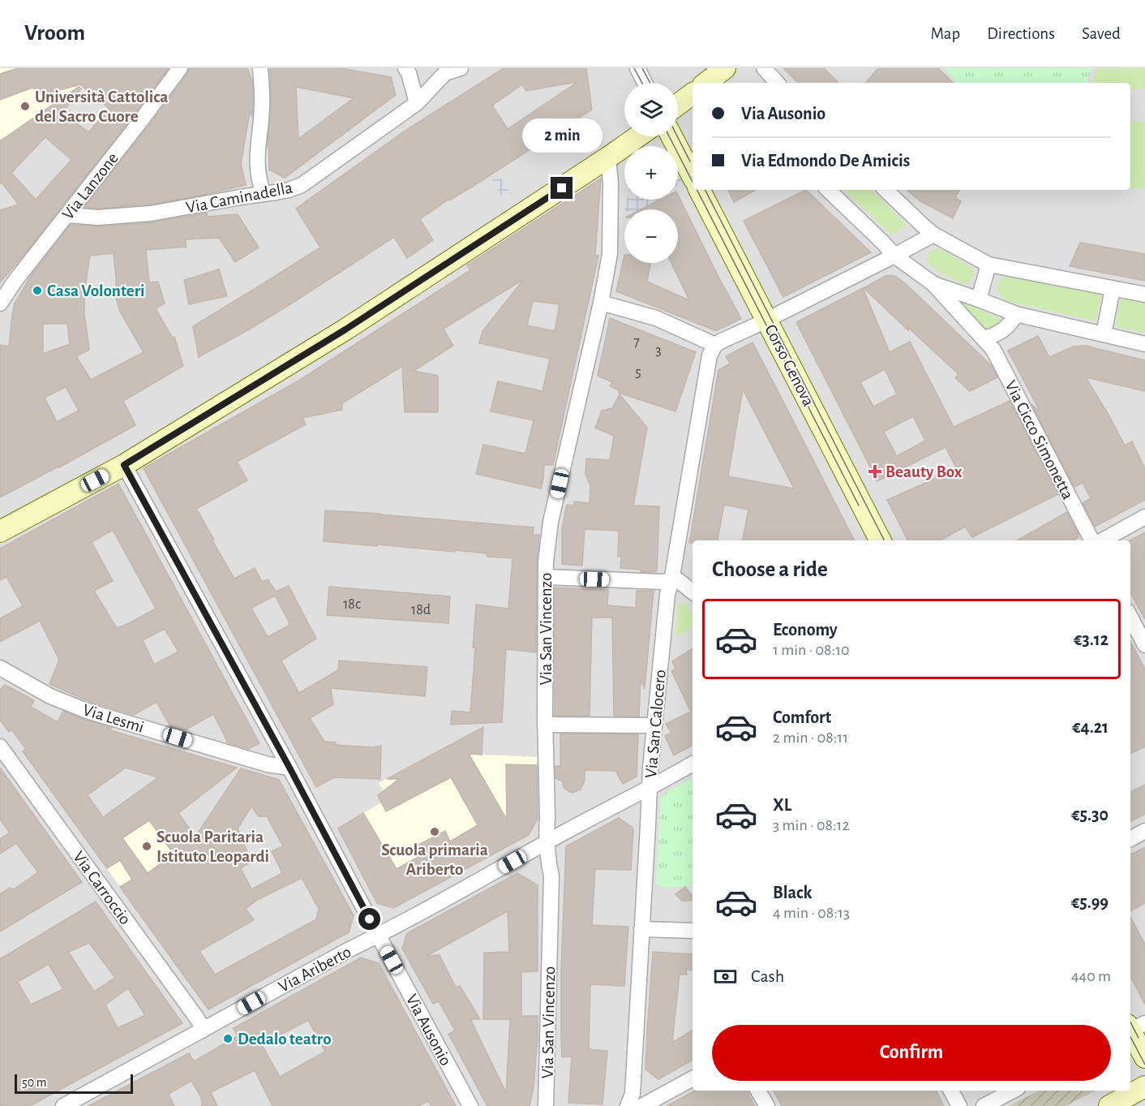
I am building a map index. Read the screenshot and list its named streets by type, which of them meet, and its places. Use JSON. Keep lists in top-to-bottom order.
{
  "streets": {
    "street": [
      "Via Lanzone",
      "Via Caminadella",
      "Corso Genova",
      "Via Cicco Simonetta",
      "Via San Vincenzo",
      "Via Lesmi",
      "Via San Calocero",
      "Via Carroccio",
      "Via Ariberto",
      "Via Ausonio"
    ]
  },
  "crossings": [
    ["Via Lanzone", "Via Caminadella"],
    ["Via San Vincenzo", "Via Ariberto"],
    ["Via Lesmi", "Via Ausonio"],
    ["Via San Calocero", "Via Ariberto"],
    ["Via Carroccio", "Via Ariberto"],
    ["Via Ariberto", "Via Ausonio"]
  ],
  "places": {
    "other": [
      "Università Cattolica del Sacro Cuore",
      "Casa Volonteri",
      "Scuola primaria Ariberto",
      "Scuola Paritaria Istituto Leopardi",
      "Dedalo teatro"
    ],
    "health": ["Beauty Box"]
  },
  "house_numbers": [
    "7",
    "3",
    "5",
    "18c",
    "18d"
  ],
  "scale_bar": "50 m",
  "page": {
    "header": "Vroom",
    "nav": ["Map", "Directions", "Saved"],
    "map_buttons": ["+", "−"],
    "banner": ["Via Ausonio", "Via Edmondo De Amicis"],
    "bubble": "2 min",
    "heading": "Choose a ride",
    "list": [
      {
        "name": "Economy",
        "note": "1 min · 08:10",
        "value": "€3.12"
      },
      {
        "name": "Comfort",
        "note": "2 min · 08:11",
        "value": "€4.21"
      },
      {
        "name": "XL",
        "note": "3 min · 08:12",
        "value": "€5.30"
      },
      {
        "name": "Black",
        "note": "4 min · 08:13",
        "value": "€5.99"
      }
    ],
    "pay": ["Cash", "440 m"],
    "buttons": "Confirm",
    "scale": "50 m"
  }
}
